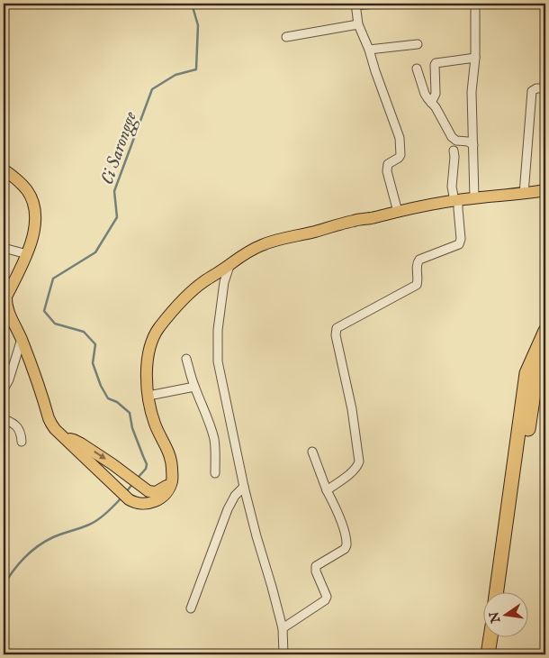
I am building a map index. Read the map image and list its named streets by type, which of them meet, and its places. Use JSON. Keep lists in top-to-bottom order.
{
  "water": ["Ci Sarongge"],
  "north": "left"
}
